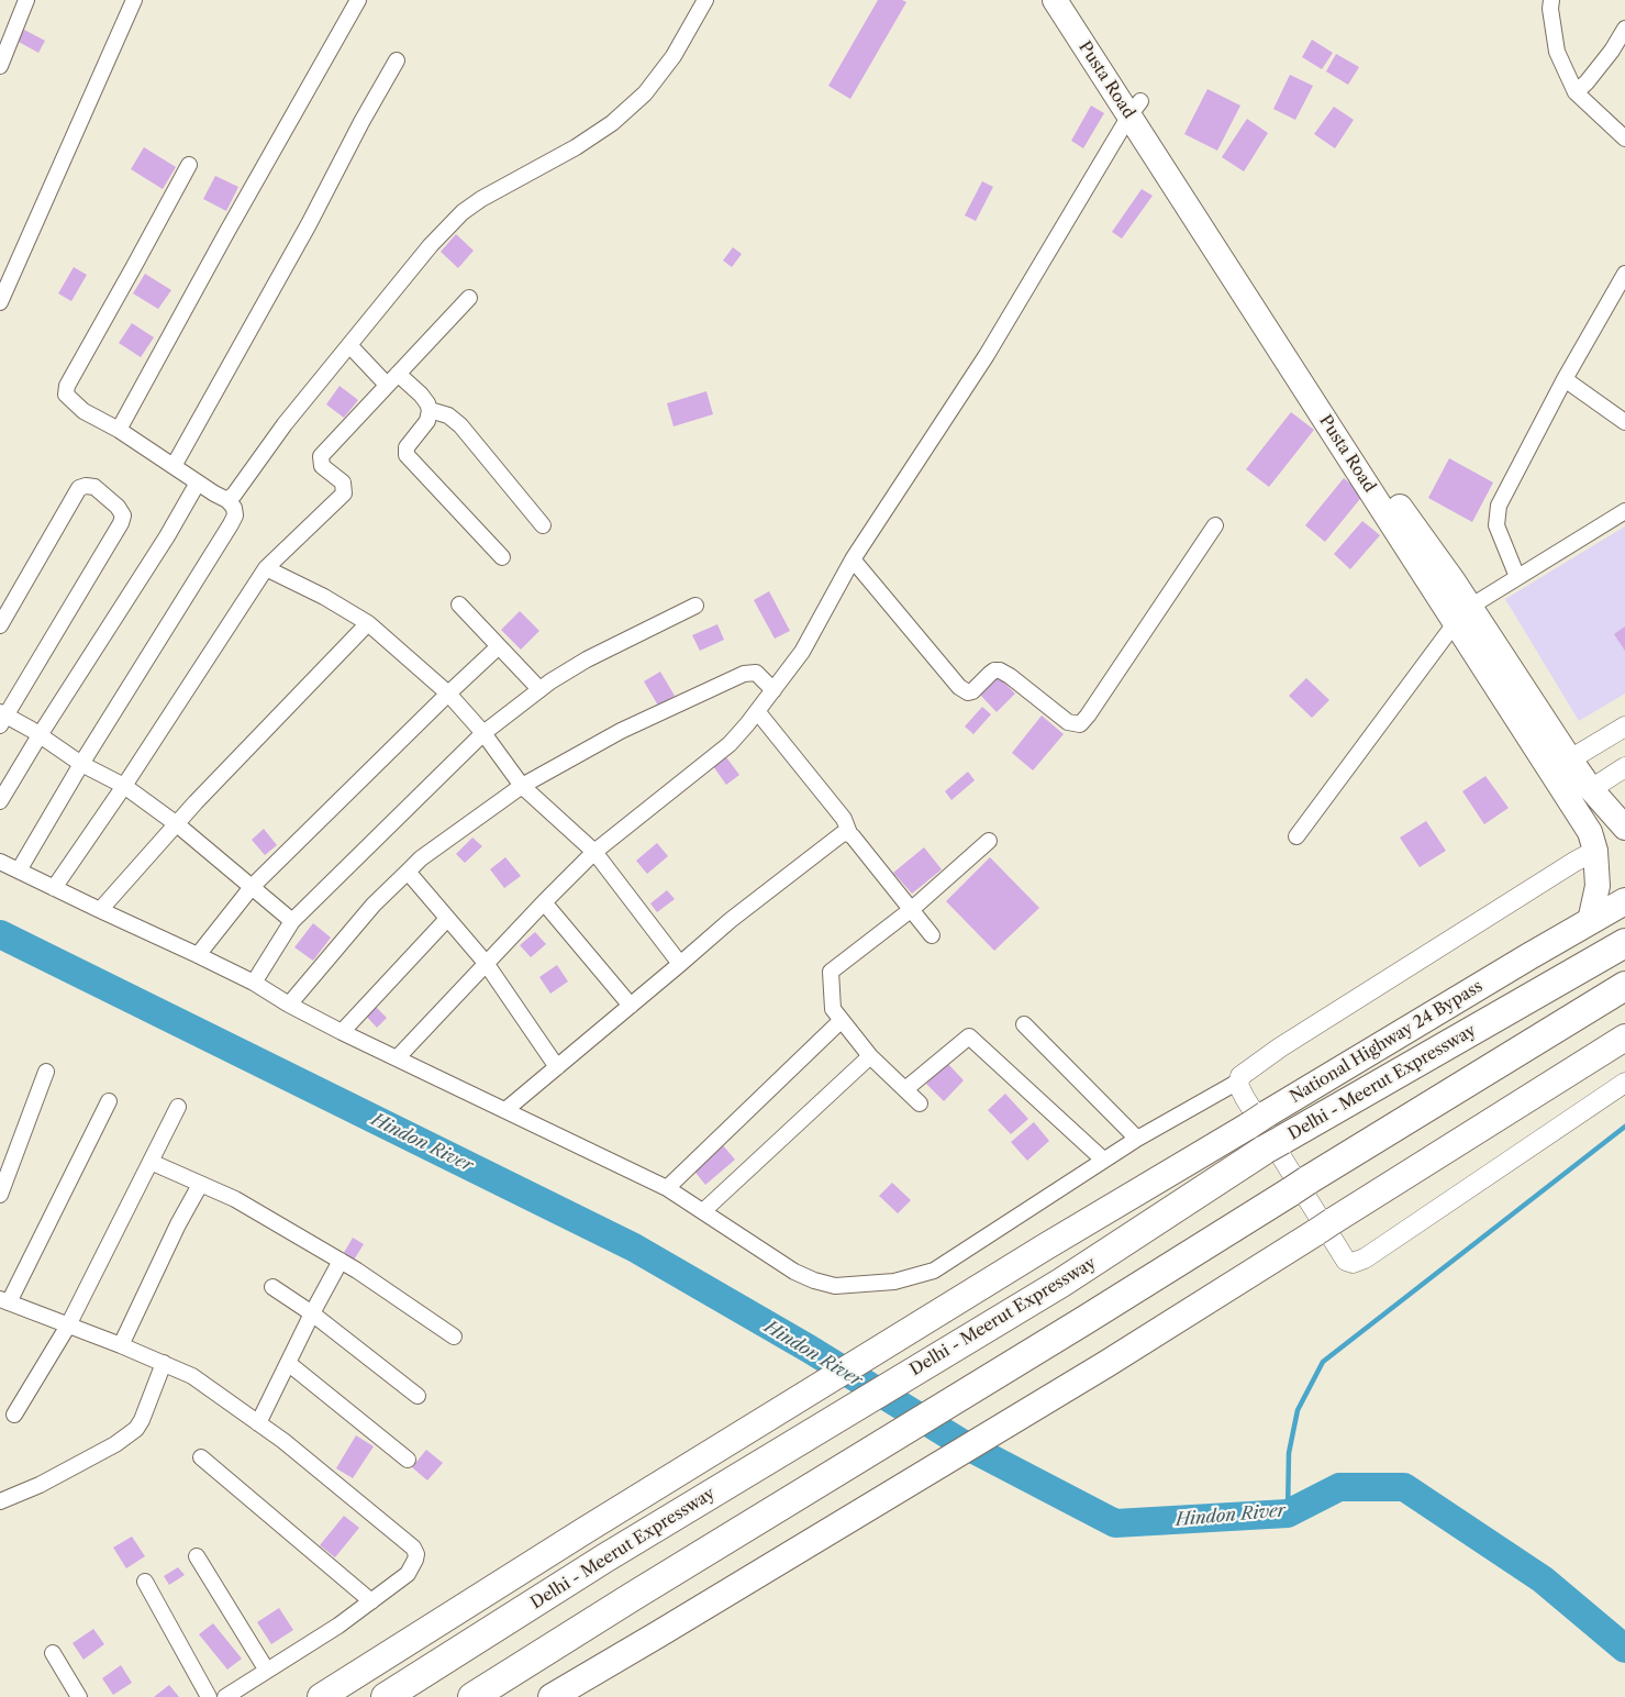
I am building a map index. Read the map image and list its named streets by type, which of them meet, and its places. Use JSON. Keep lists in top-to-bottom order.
{
  "streets": {
    "highway": ["National Highway 24 Bypass", "Delhi - Meerut Expressway"],
    "main road": ["Pusta Road"]
  },
  "crossings": [
    ["Pusta Road", "National Highway 24 Bypass"]
  ],
  "water": ["Hindon River"]
}
